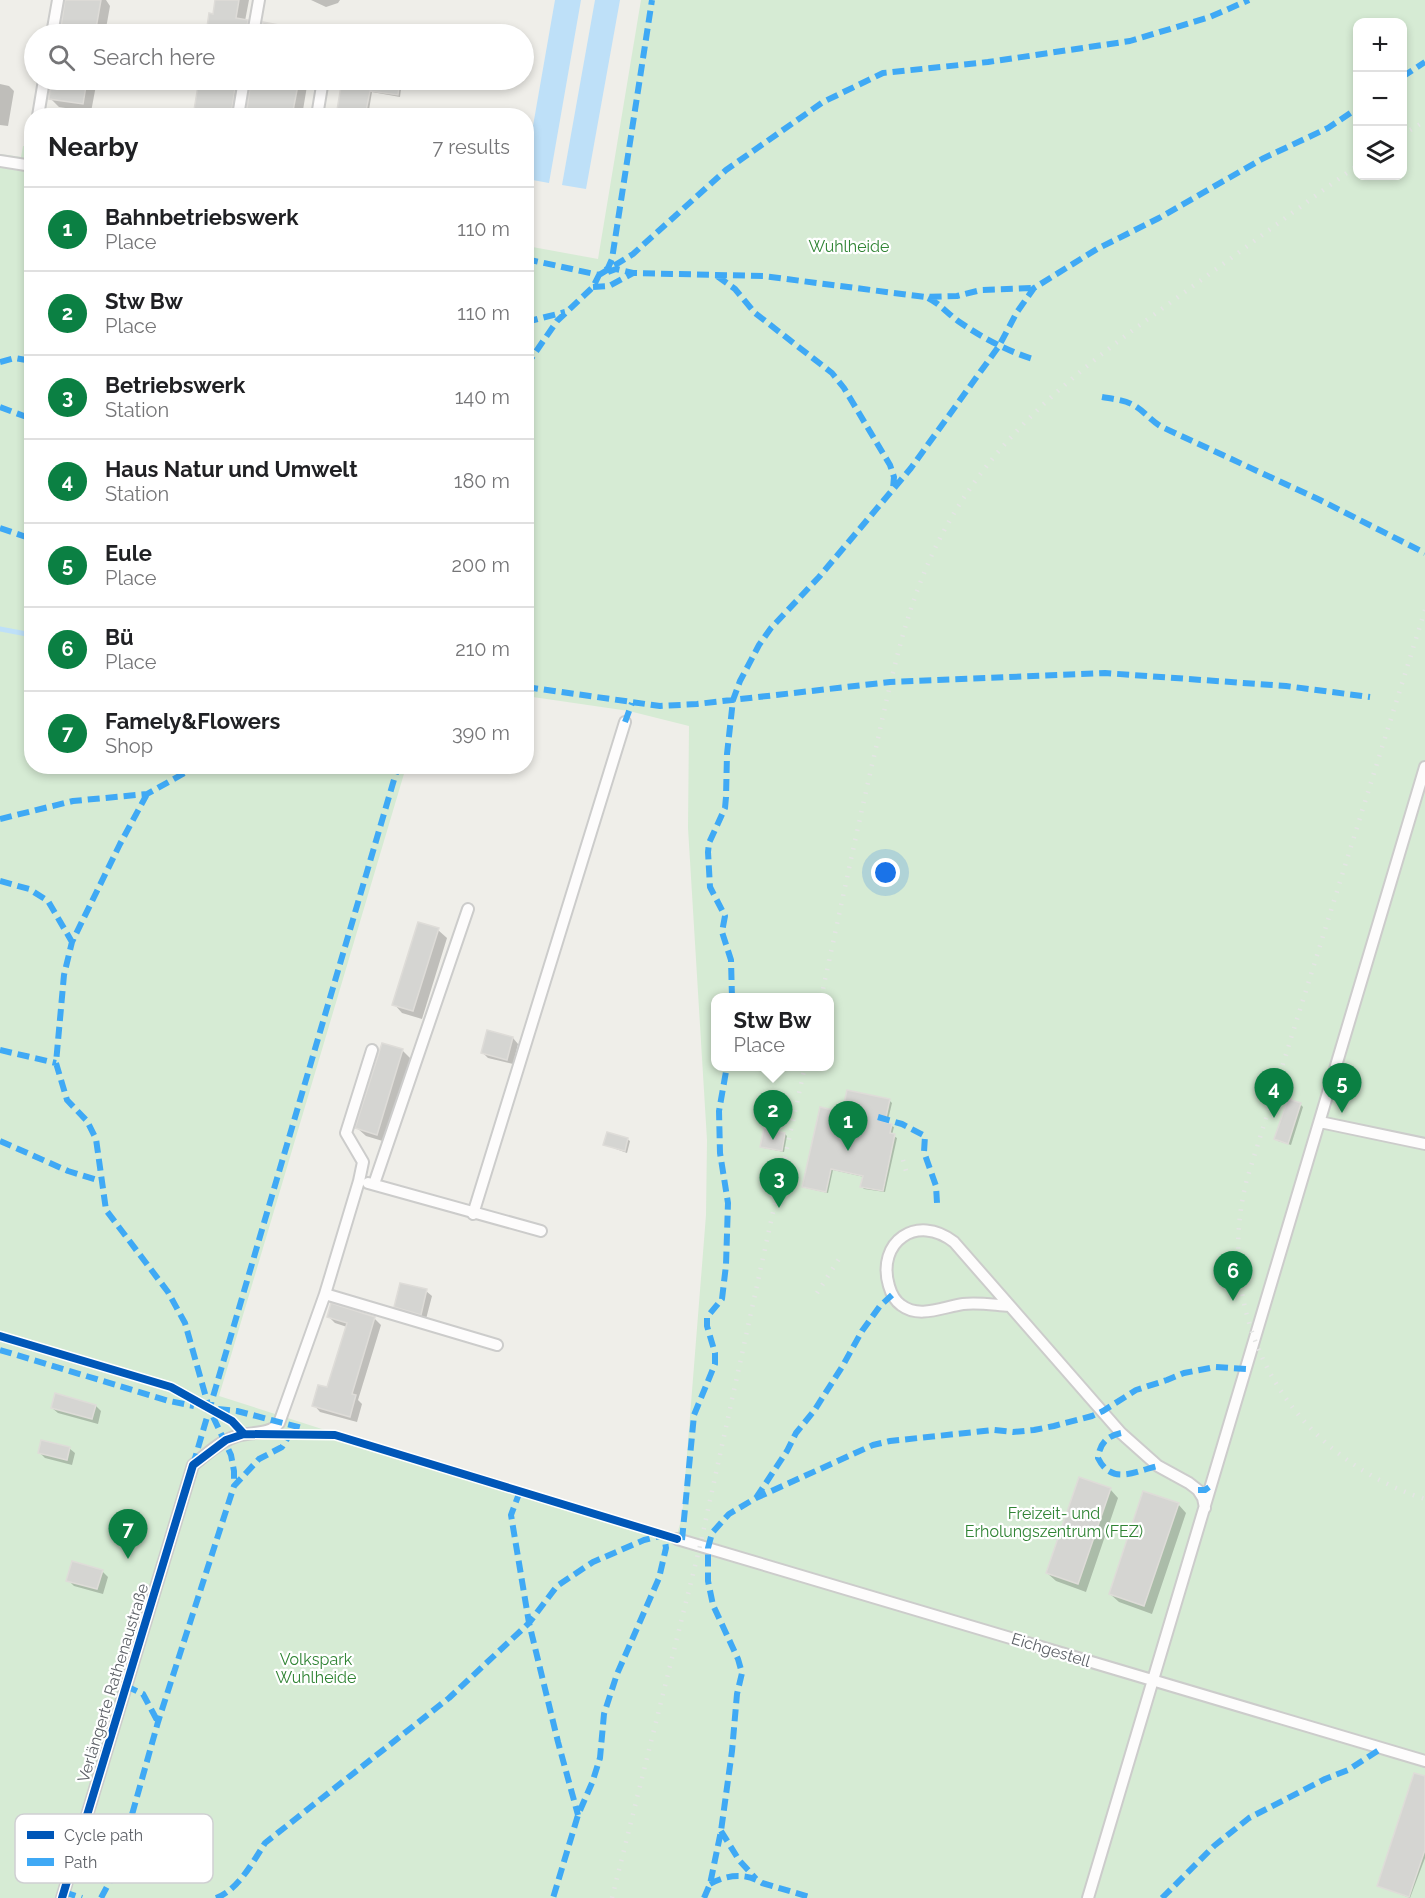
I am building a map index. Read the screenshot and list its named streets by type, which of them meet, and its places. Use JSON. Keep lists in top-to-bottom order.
{
  "streets": {
    "lane": ["Eichgestell", "Verlängerte Rathenaustraße"]
  },
  "parks": ["Wuhlheide", "Freizeit- und Erholungszentrum (FEZ)", "Volkspark Wuhlheide"],
  "legend": ["Cycle path", "Path"],
  "page": {
    "map_buttons": ["+", "−"],
    "search": "Search here",
    "heading": ["Nearby", "7 results"],
    "list": [
      {
        "mark": "1",
        "name": "Bahnbetriebswerk",
        "note": "Place",
        "value": "110 m"
      },
      {
        "mark": "2",
        "name": "Stw Bw",
        "note": "Place",
        "value": "110 m"
      },
      {
        "mark": "3",
        "name": "Betriebswerk",
        "note": "Station",
        "value": "140 m"
      },
      {
        "mark": "4",
        "name": "Haus Natur und Umwelt",
        "note": "Station",
        "value": "180 m"
      },
      {
        "mark": "5",
        "name": "Eule",
        "note": "Place",
        "value": "200 m"
      },
      {
        "mark": "6",
        "name": "Bü",
        "note": "Place",
        "value": "210 m"
      },
      {
        "mark": "7",
        "name": "Famely&Flowers",
        "note": "Shop",
        "value": "390 m"
      }
    ],
    "popup": ["Stw Bw", "Place"],
    "pins": [
      "5",
      "4",
      "2",
      "1",
      "3",
      "6",
      "7"
    ]
  }
}
